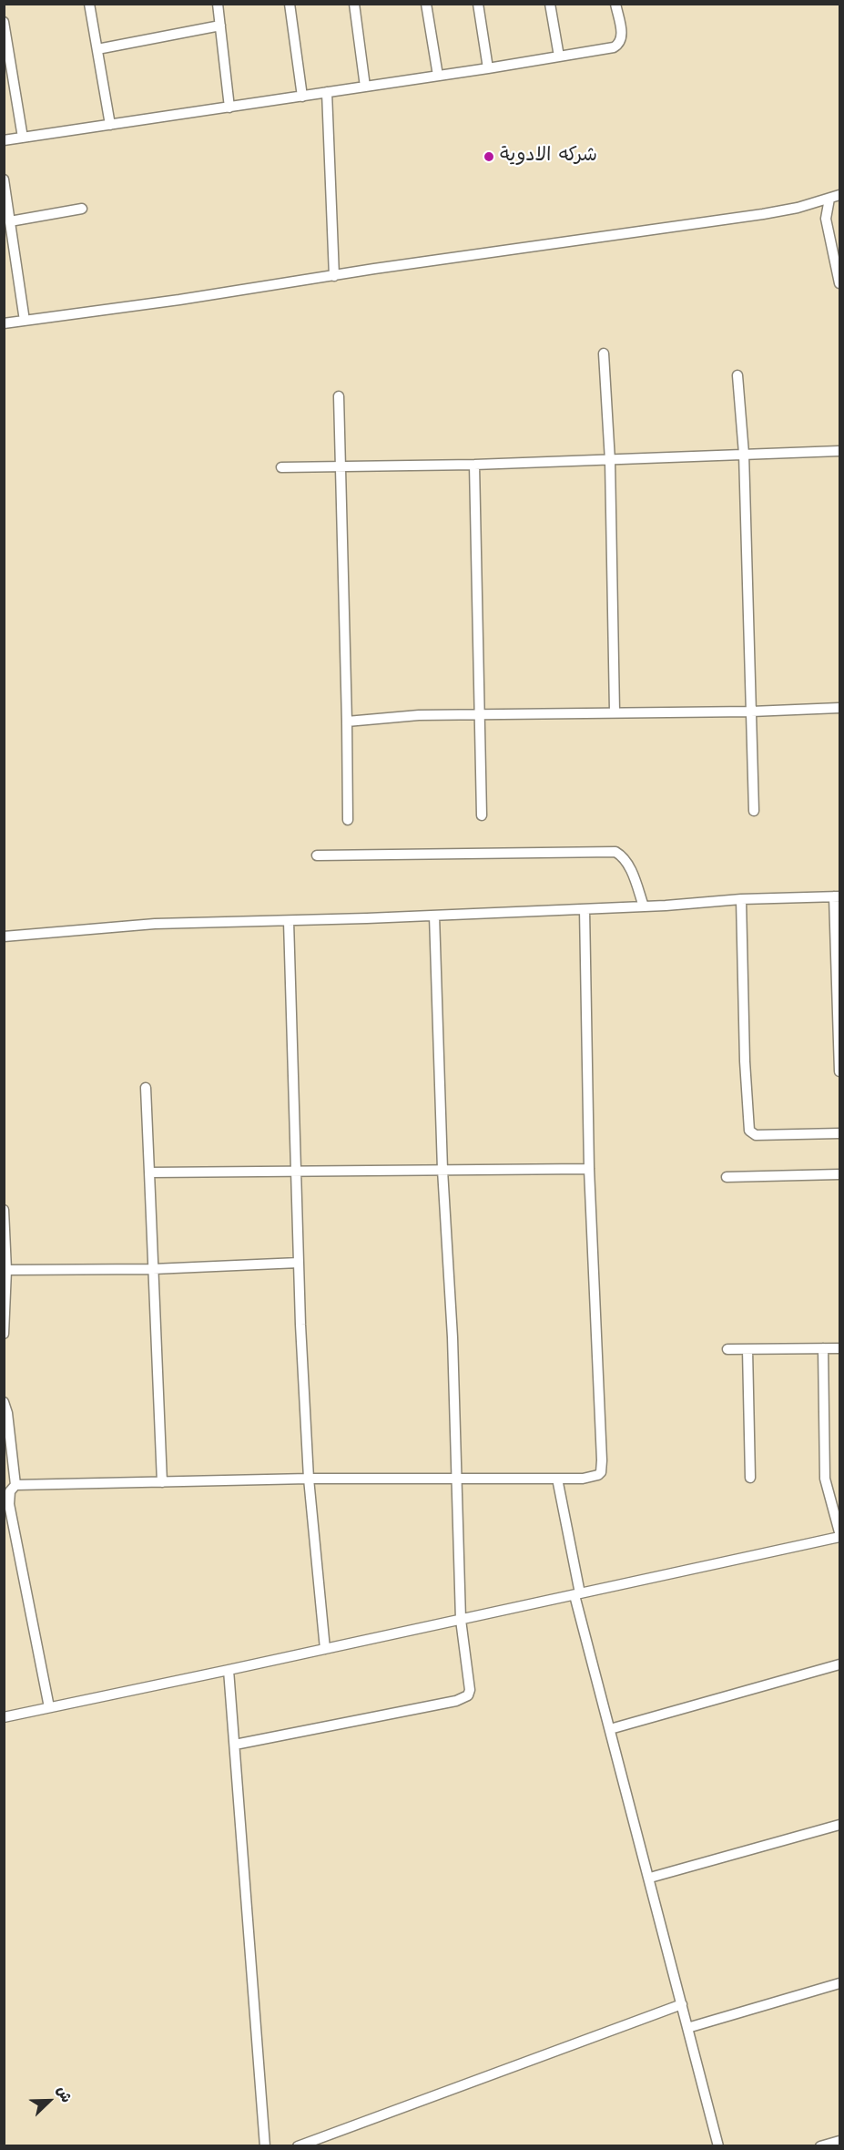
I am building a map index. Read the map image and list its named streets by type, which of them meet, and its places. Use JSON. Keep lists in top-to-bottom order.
{
  "places": ["شركه الادوية"],
  "north": "top right"
}
